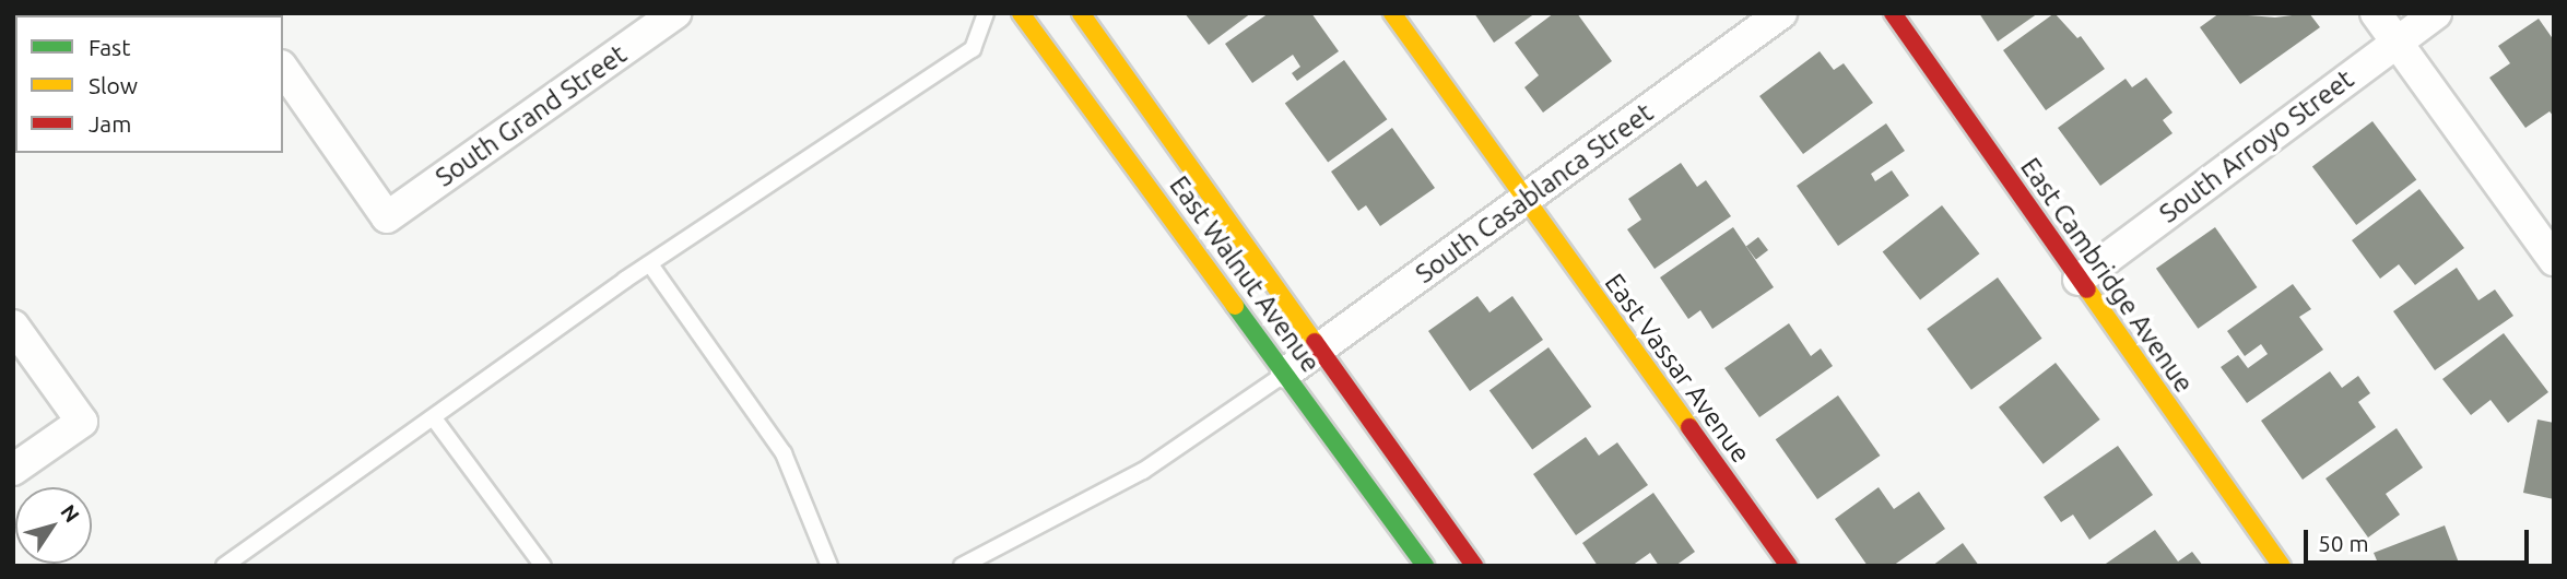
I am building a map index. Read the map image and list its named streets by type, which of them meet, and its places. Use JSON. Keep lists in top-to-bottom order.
{
  "streets": {
    "main road": ["East Walnut Avenue", "East Cambridge Avenue", "East Vassar Avenue"],
    "street": ["South Grand Street", "South Arroyo Street", "South Casablanca Street"]
  },
  "crossings": [
    ["South Arroyo Street", "East Cambridge Avenue"],
    ["South Casablanca Street", "East Walnut Avenue"],
    ["South Casablanca Street", "East Vassar Avenue"]
  ],
  "legend": ["Fast", "Slow", "Jam"],
  "scale_bar": "50 m",
  "north": "top right"
}
